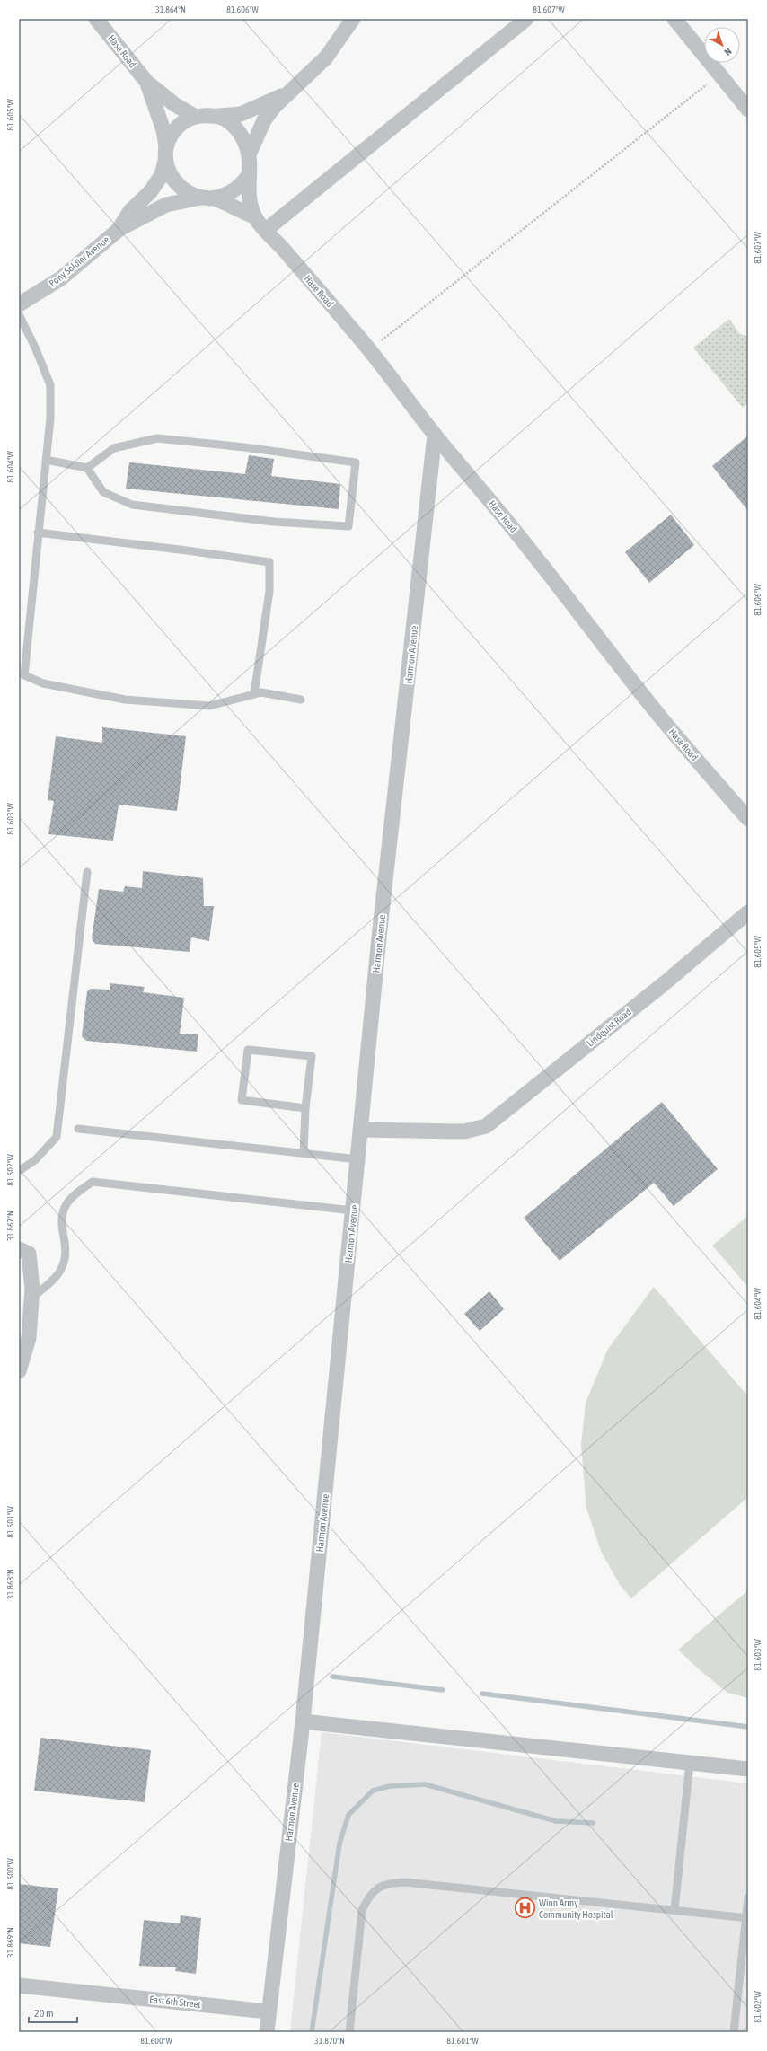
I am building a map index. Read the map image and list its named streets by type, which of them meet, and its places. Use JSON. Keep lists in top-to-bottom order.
{
  "streets": {
    "street": [
      "Hase Road",
      "Pony Soldier Avenue",
      "Harmon Avenue",
      "Lindquist Road",
      "East 6th Street"
    ]
  },
  "crossings": [
    ["Hase Road", "Harmon Avenue"],
    ["Harmon Avenue", "Lindquist Road"],
    ["Harmon Avenue", "East 6th Street"]
  ],
  "places": {
    "hospital": ["Winn Army Community Hospital"]
  },
  "scale_bar": "20 m",
  "north": "bottom right",
  "coordinates": [
    "31.864°N",
    "81.606°W",
    "81.607°W",
    "81.605°W",
    "81.604°W",
    "81.603°W",
    "81.602°W",
    "31.867°N",
    "81.601°W",
    "31.868°N",
    "81.600°W",
    "31.869°N",
    "31.870°N"
  ]
}
